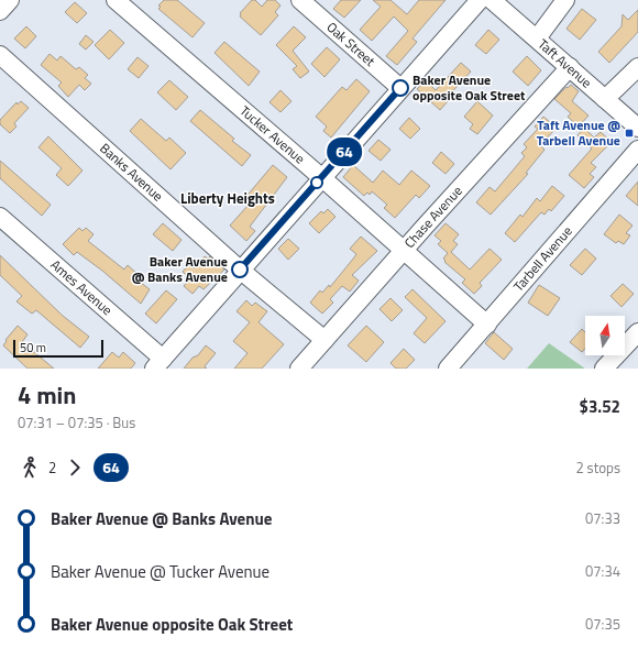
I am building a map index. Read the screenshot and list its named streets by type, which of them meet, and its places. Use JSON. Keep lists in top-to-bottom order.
{
  "streets": {
    "street": [
      "Oak Street",
      "Taft Avenue",
      "Tucker Avenue",
      "Banks Avenue",
      "Chase Avenue",
      "Tarbell Avenue",
      "Ames Avenue"
    ]
  },
  "crossings": [
    ["Taft Avenue", "Chase Avenue"],
    ["Tucker Avenue", "Chase Avenue"],
    ["Tucker Avenue", "Tarbell Avenue"],
    ["Banks Avenue", "Chase Avenue"]
  ],
  "districts": ["Liberty Heights"],
  "places": {
    "other": ["Baker Avenue opposite Oak Street", "Baker Avenue @ Banks Avenue"],
    "transit": ["Taft Avenue @ Tarbell Avenue"]
  },
  "lines": ["bus line 64"],
  "scale_bar": "50 m",
  "north": "top",
  "page": {
    "on_map": "64",
    "scale": "50 m",
    "heading": ["4 min", "07:31 – 07:35 · Bus", "$3.52"],
    "legs": ["2", "64", "2 stops"],
    "list": [
      {
        "name": "Baker Avenue @ Banks Avenue",
        "value": "07:33"
      },
      {
        "name": "Baker Avenue @ Tucker Avenue",
        "value": "07:34"
      },
      {
        "name": "Baker Avenue opposite Oak Street",
        "value": "07:35"
      }
    ]
  }
}
